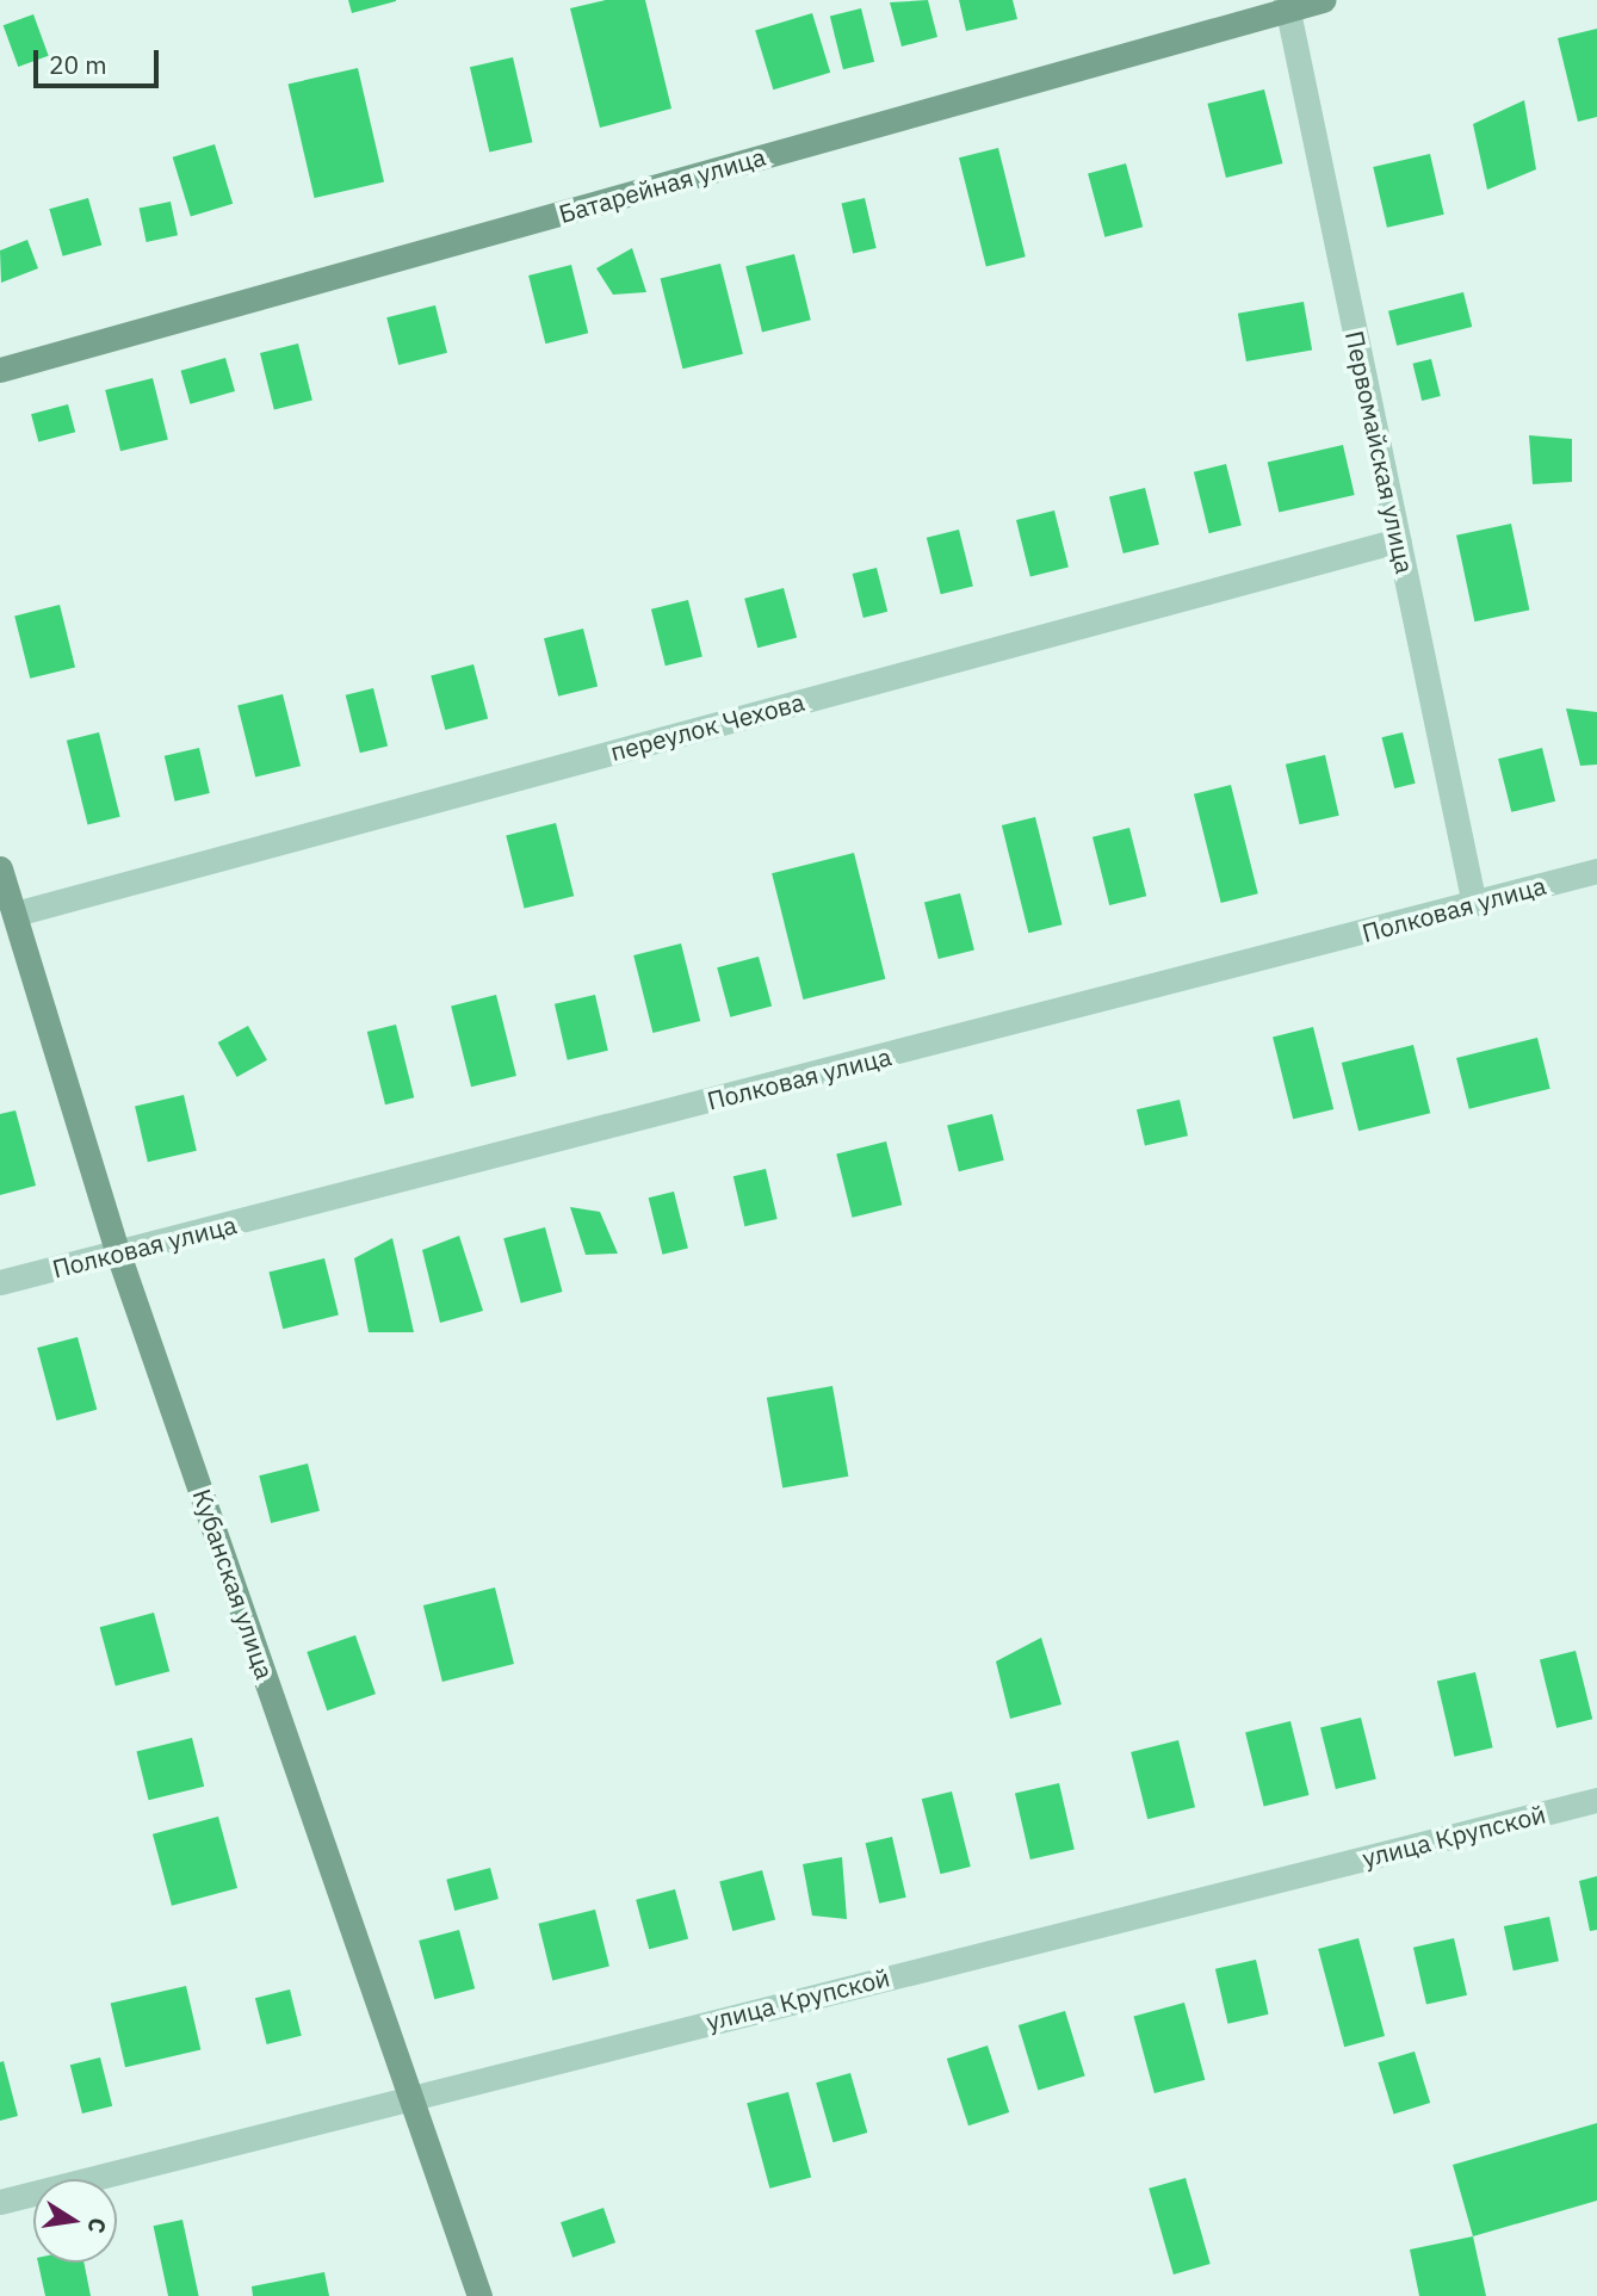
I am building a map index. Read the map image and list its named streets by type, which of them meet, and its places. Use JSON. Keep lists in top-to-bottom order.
{
  "streets": {
    "street": [
      "Батарейная улица",
      "Первомайская улица",
      "переулок Чехова",
      "Полковая улица",
      "Кубанская улица",
      "улица Крупской"
    ]
  },
  "crossings": [
    ["Батарейная улица", "Первомайская улица"],
    ["Первомайская улица", "переулок Чехова"],
    ["Первомайская улица", "Полковая улица"],
    ["переулок Чехова", "Кубанская улица"],
    ["Полковая улица", "Кубанская улица"],
    ["Кубанская улица", "улица Крупской"]
  ],
  "scale_bar": "20 m",
  "north": "right"
}
